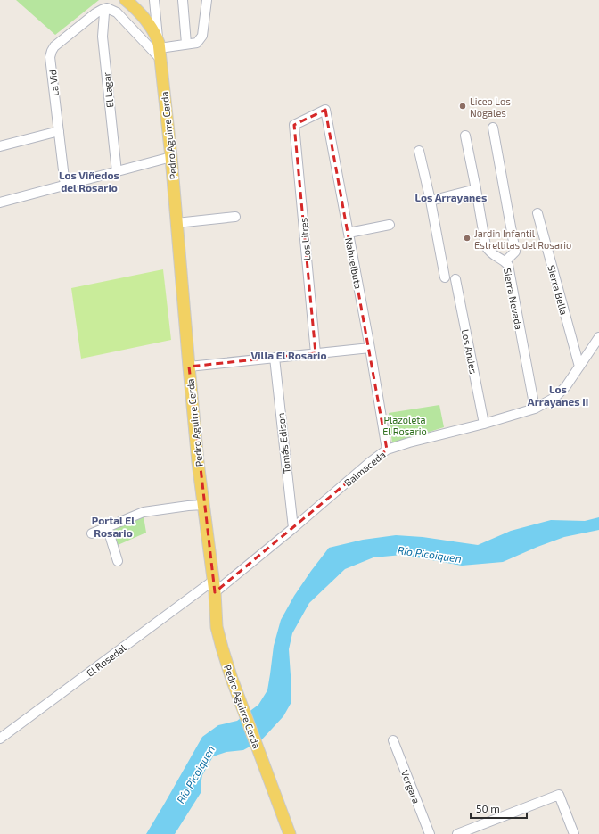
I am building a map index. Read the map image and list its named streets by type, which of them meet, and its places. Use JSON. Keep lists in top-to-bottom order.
{
  "streets": {
    "main road": ["Pedro Aguirre Cerda"],
    "street": [
      "La Vid",
      "El Lagar",
      "Los Litres",
      "Nahuelbuta",
      "Sierra Bella",
      "Sierra Nevada",
      "Los Andes",
      "Tomás Edison",
      "Balmaceda",
      "El Rosedal",
      "Vergara"
    ]
  },
  "crossings": [
    ["La Vid", "El Lagar"],
    ["Pedro Aguirre Cerda", "Balmaceda"],
    ["Pedro Aguirre Cerda", "El Rosedal"],
    ["Los Litres", "Nahuelbuta"],
    ["Nahuelbuta", "Balmaceda"],
    ["Sierra Bella", "Balmaceda"],
    ["Sierra Nevada", "Balmaceda"],
    ["Los Andes", "Balmaceda"],
    ["Tomás Edison", "Balmaceda"]
  ],
  "districts": [
    "Los Viñedos del Rosario",
    "Los Arrayanes",
    "Villa El Rosario",
    "Los Arrayanes II",
    "Portal El Rosario"
  ],
  "water": ["Río Picoiquen"],
  "parks": ["Plazoleta El Rosario"],
  "places": ["Liceo Los Nogales", "Jardin Infantil Estrellitas del Rosario"],
  "scale_bar": "50 m"
}
